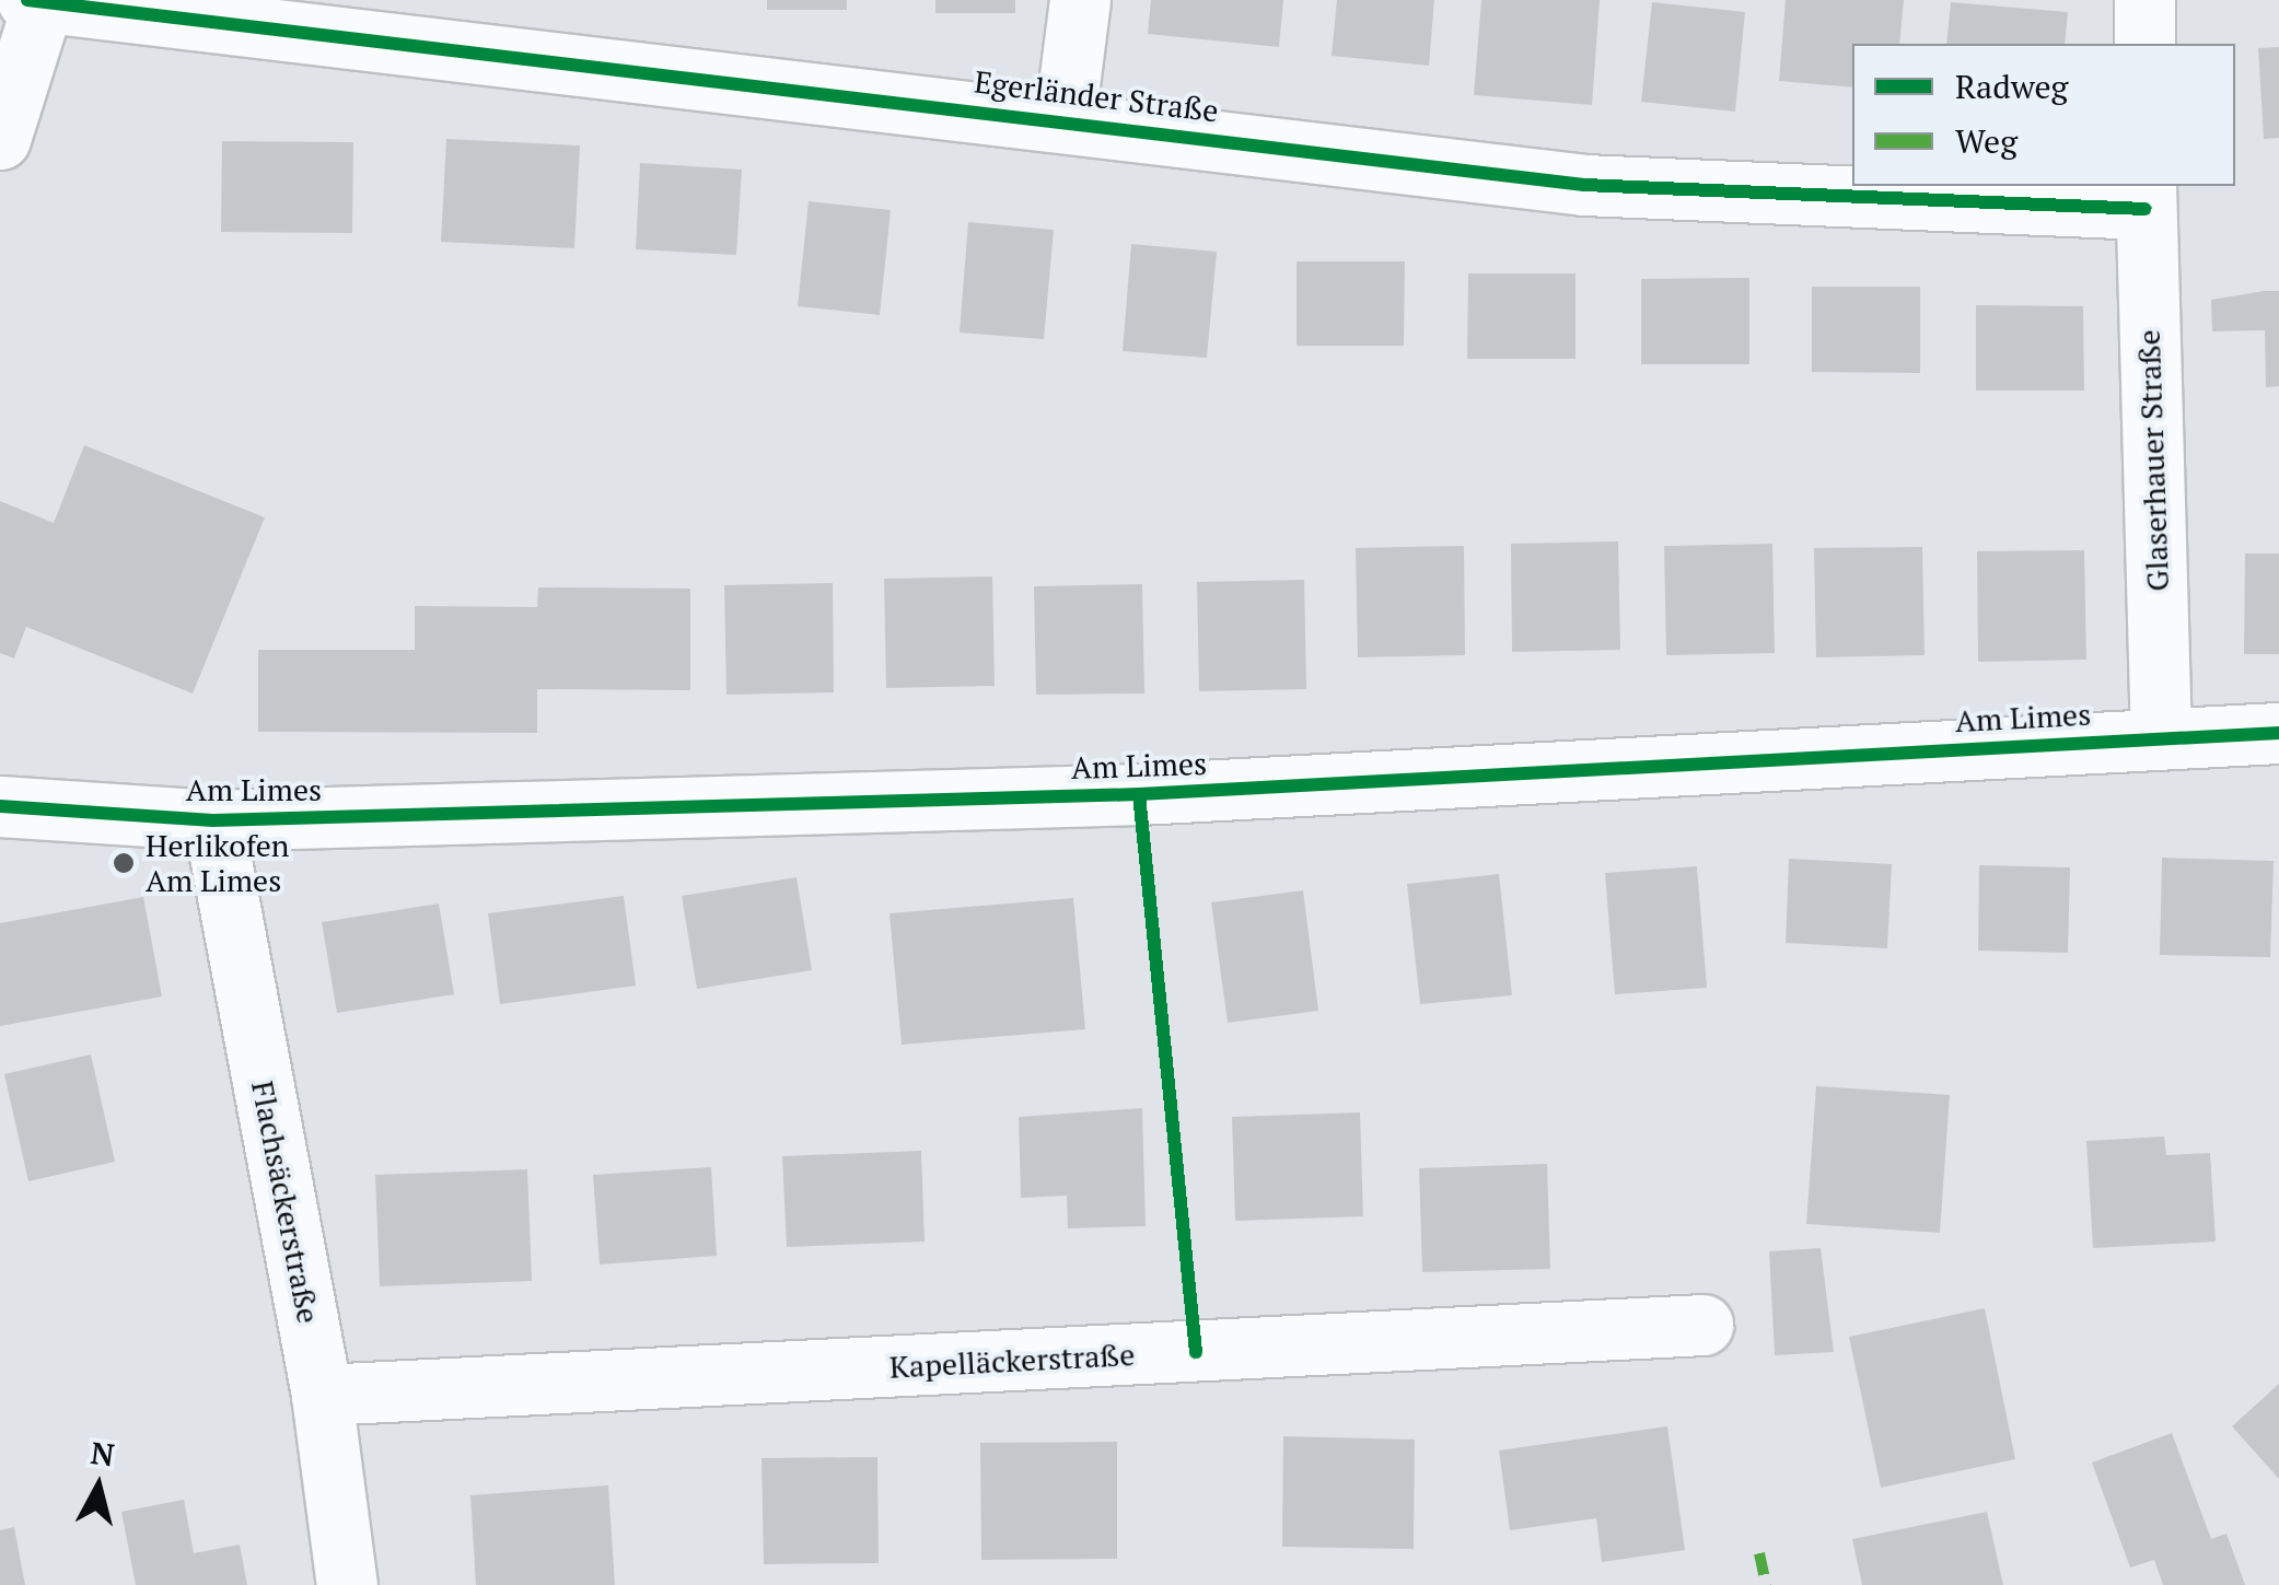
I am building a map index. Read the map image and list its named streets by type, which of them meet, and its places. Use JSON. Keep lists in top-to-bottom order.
{
  "streets": {
    "street": [
      "Egerländer Straße",
      "Glaserhauer Straße",
      "Am Limes",
      "Flachsäckerstraße",
      "Kapelläckerstraße"
    ]
  },
  "crossings": [
    ["Egerländer Straße", "Glaserhauer Straße"],
    ["Glaserhauer Straße", "Am Limes"],
    ["Am Limes", "Flachsäckerstraße"],
    ["Flachsäckerstraße", "Kapelläckerstraße"]
  ],
  "places": ["Herlikofen Am Limes"],
  "legend": ["Radweg", "Weg"],
  "north": "top"
}
